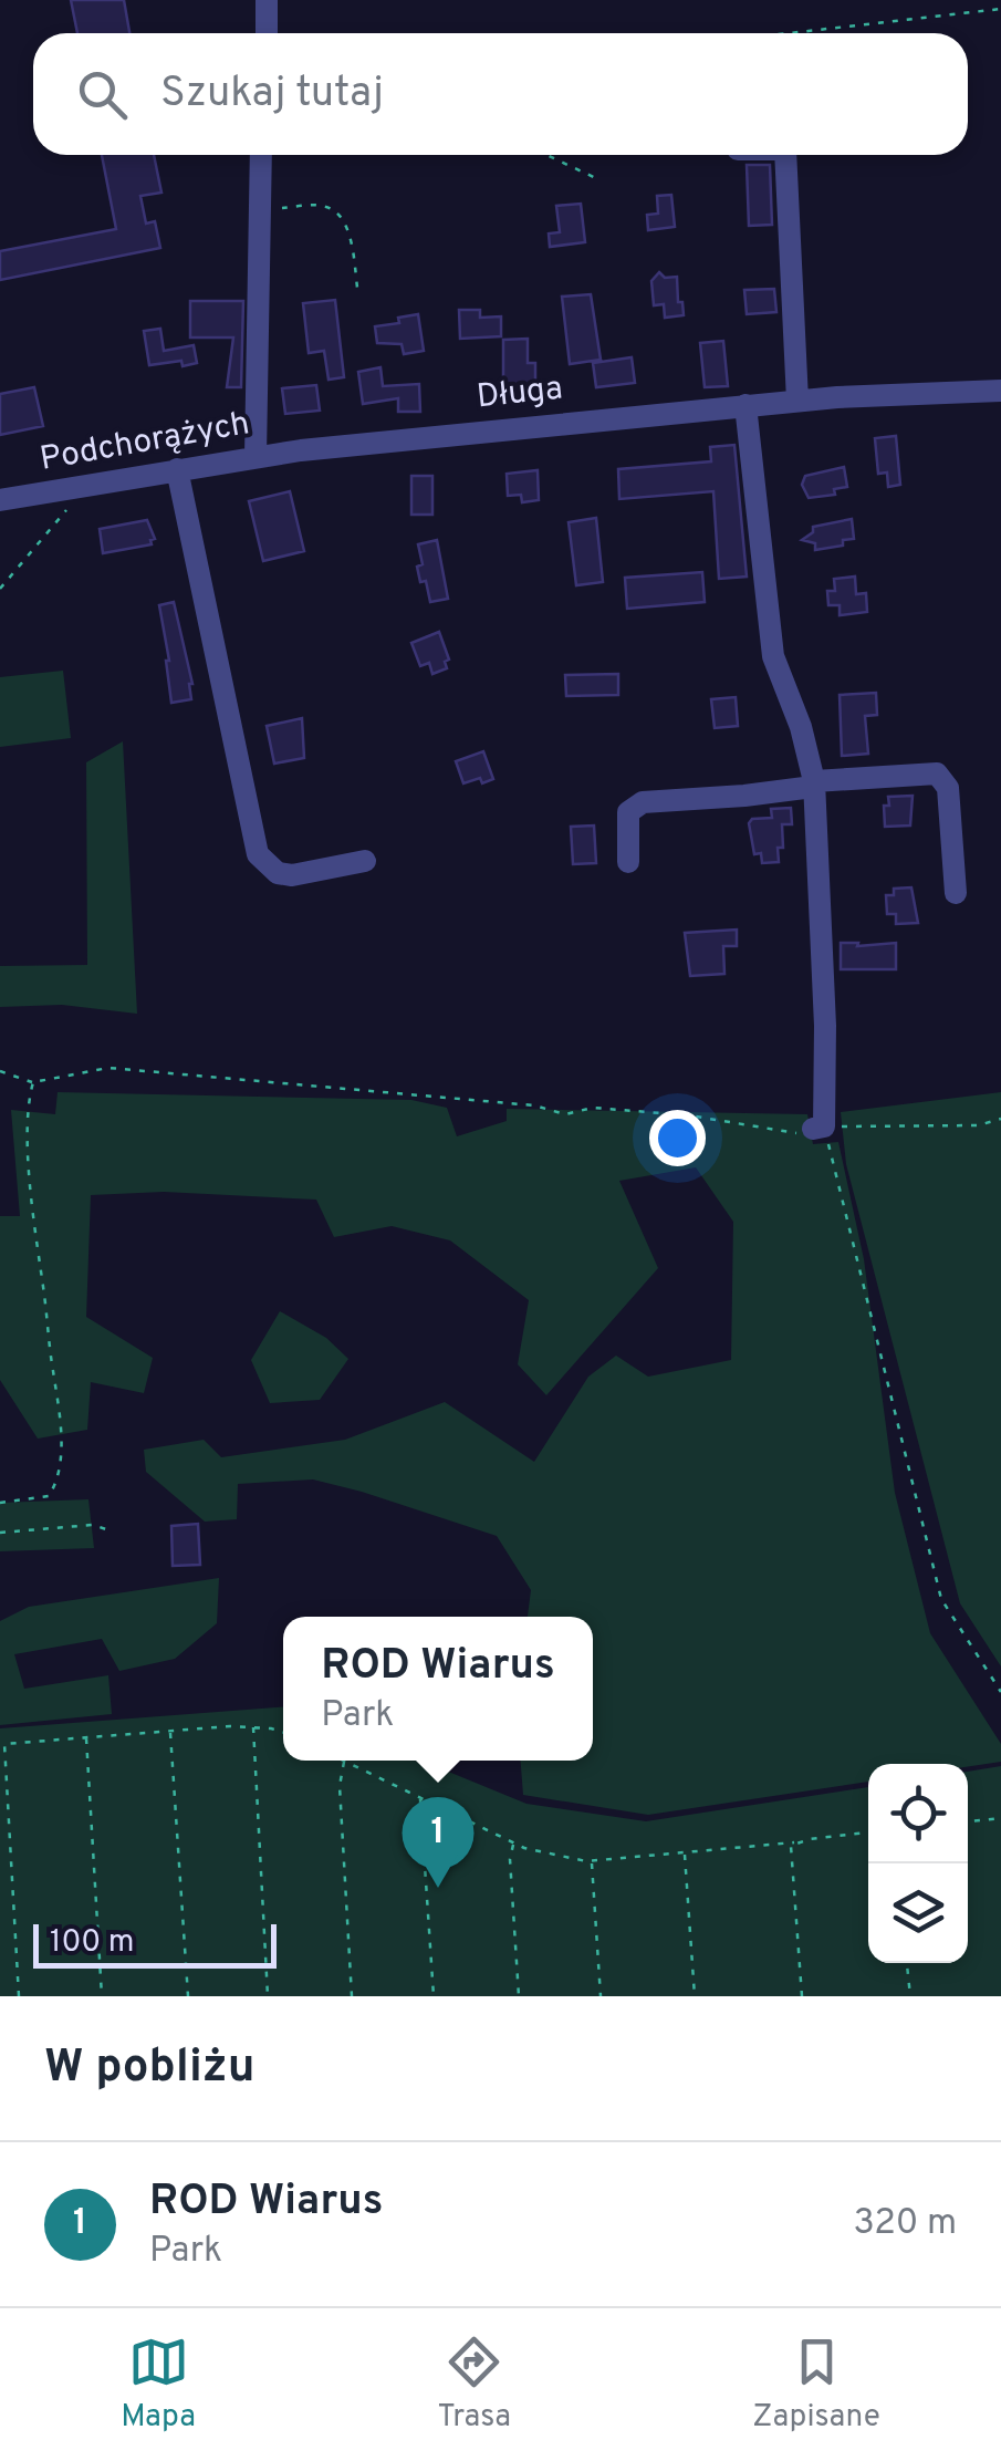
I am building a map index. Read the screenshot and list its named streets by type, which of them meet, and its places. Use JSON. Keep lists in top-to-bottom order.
{
  "streets": {
    "street": ["Długa", "Podchorążych"]
  },
  "crossings": [
    ["Długa", "Podchorążych"]
  ],
  "scale_bar": "100 m",
  "page": {
    "search": "Szukaj tutaj",
    "popup": ["ROD Wiarus", "Park"],
    "pins": "1",
    "scale": "100 m",
    "heading": "W pobliżu",
    "list": [
      {
        "mark": "1",
        "name": "ROD Wiarus",
        "note": "Park",
        "value": "320 m"
      }
    ],
    "nav": ["Mapa", "Trasa", "Zapisane"]
  }
}
